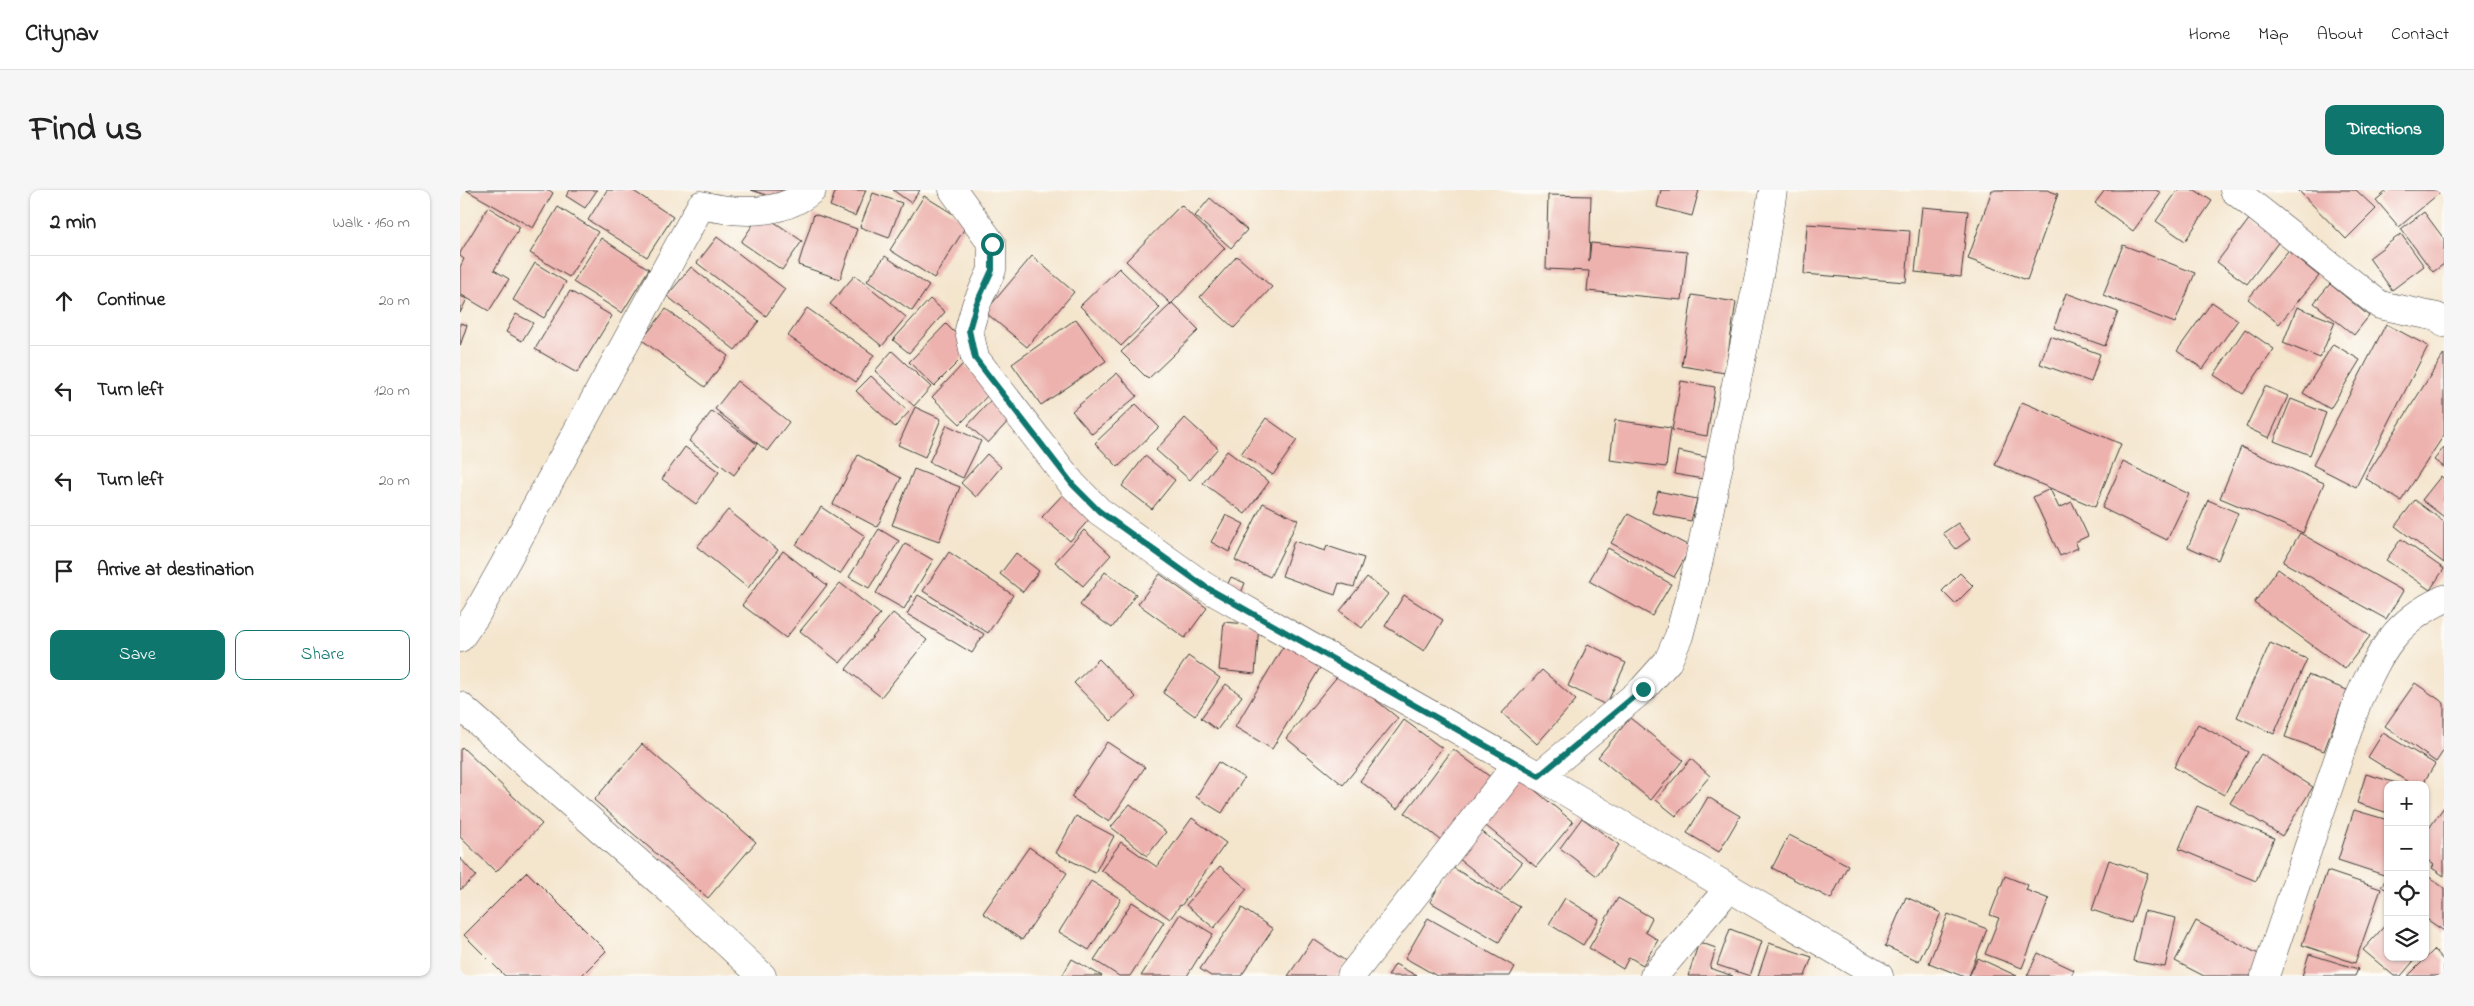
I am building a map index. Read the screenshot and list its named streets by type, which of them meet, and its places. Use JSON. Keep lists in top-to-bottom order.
{
  "page": {
    "header": "Citynav",
    "nav": [
      "Home",
      "Map",
      "About",
      "Contact"
    ],
    "title": "Find us",
    "buttons": [
      "Directions",
      ["Save", "Share"]
    ],
    "heading": ["2 min", "Walk · 160 m"],
    "list": [
      ["Continue", "20 m"],
      ["Turn left", "120 m"],
      ["Turn left", "20 m"],
      "Arrive at destination"
    ],
    "map_buttons": ["+", "−"]
  }
}
